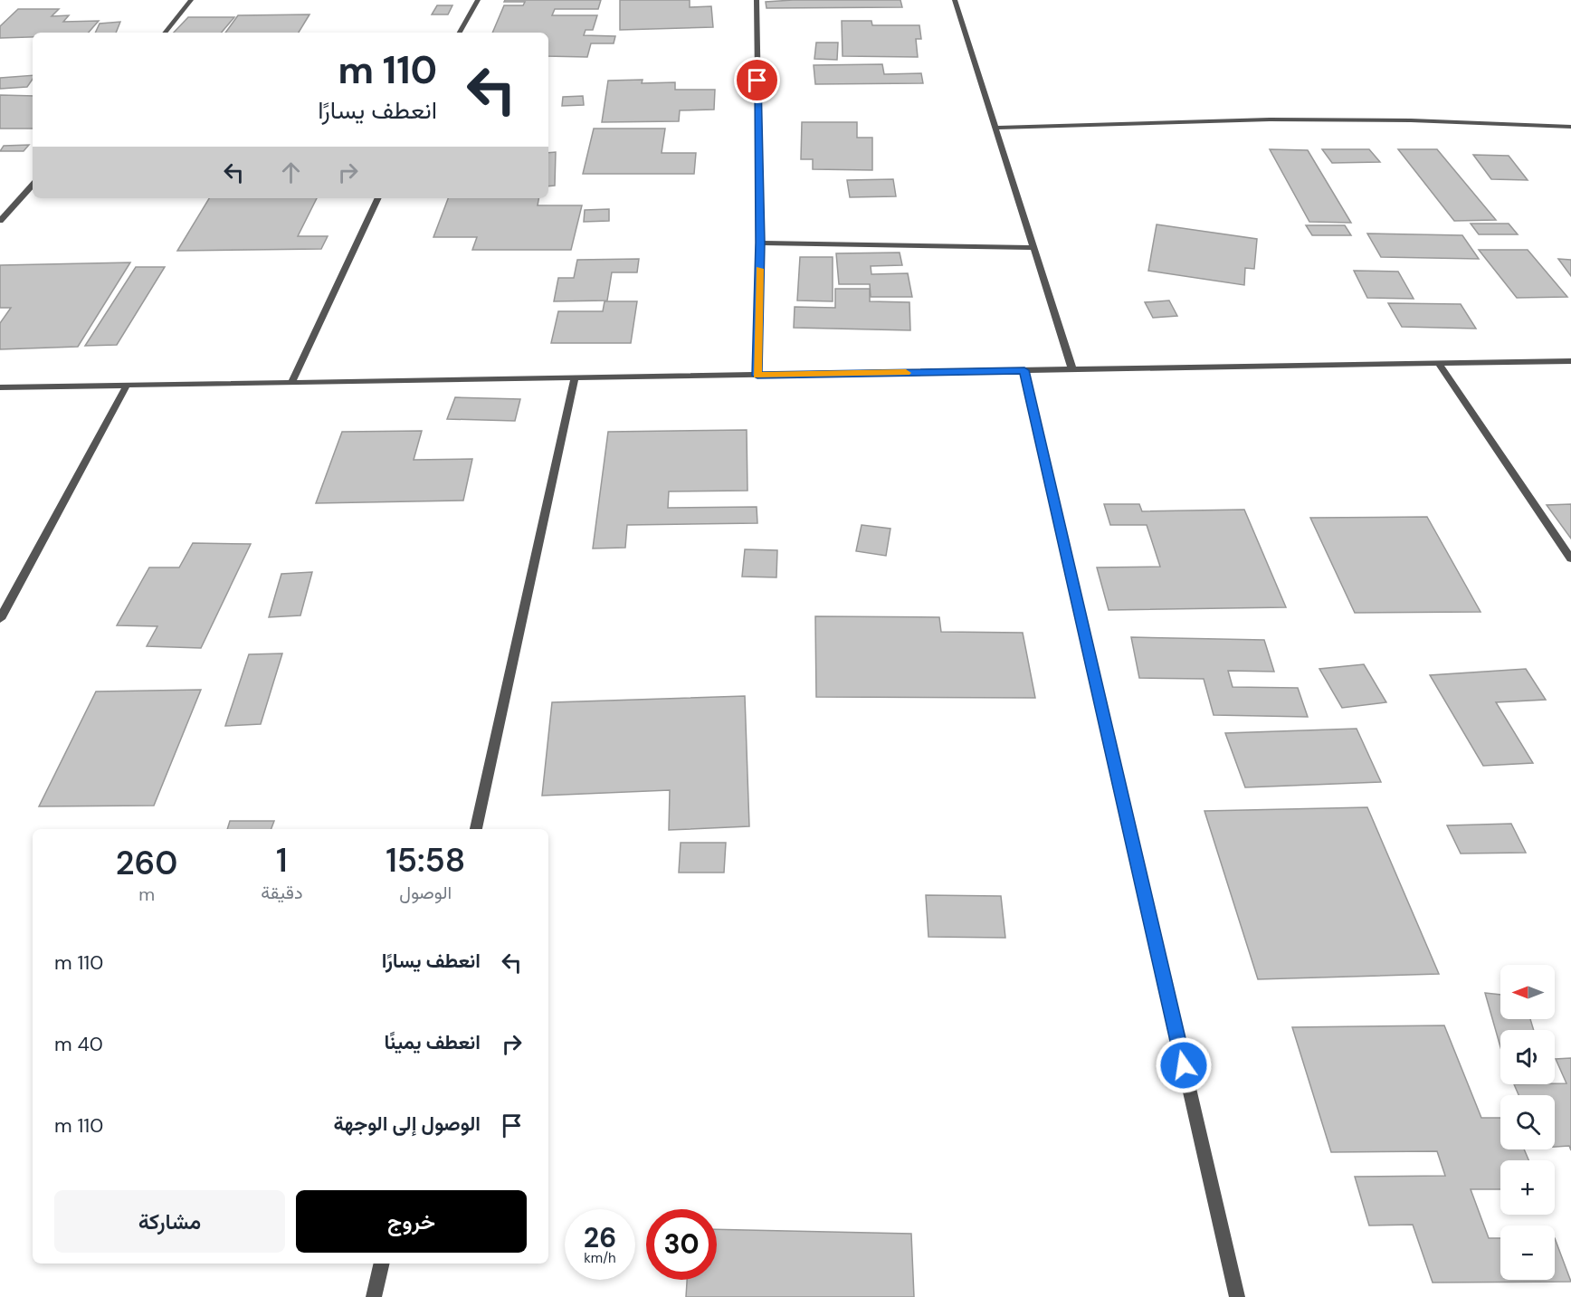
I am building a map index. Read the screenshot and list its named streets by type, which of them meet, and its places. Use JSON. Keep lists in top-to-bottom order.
{
  "north": "left",
  "page": {
    "turn": ["110 m", "انعطف يسارًا"],
    "eta": [
      "15:58",
      "الوصول",
      "1",
      "دقيقة",
      "260",
      "m"
    ],
    "list": [
      {
        "name": "انعطف يسارًا",
        "value": "110 m"
      },
      {
        "name": "انعطف يمينًا",
        "value": "40 m"
      },
      {
        "name": "الوصول إلى الوجهة",
        "value": "110 m"
      }
    ],
    "map_buttons": ["+", "−"],
    "buttons": ["خروج", "مشاركة"],
    "speed": "26 km/h",
    "limit": "30"
  }
}
